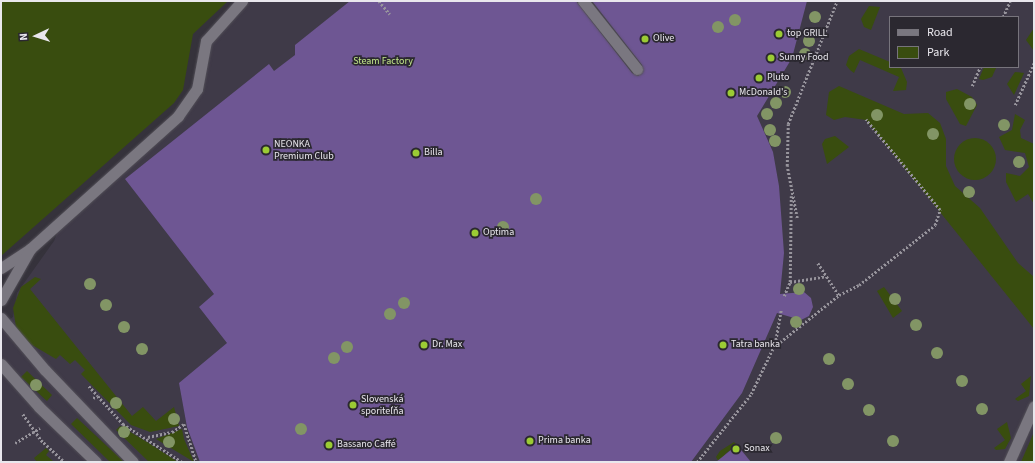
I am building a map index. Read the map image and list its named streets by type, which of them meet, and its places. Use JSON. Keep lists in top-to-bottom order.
{
  "parks": ["Steam Factory"],
  "places": [
    "top GRILL",
    "Olive",
    "Sunny Food",
    "Pluto",
    "McDonald's",
    "NEONKA Premium Club",
    "Billa",
    "Optima",
    "Dr. Max",
    "Tatra banka",
    "Slovenská sporiteľňa",
    "Prima banka",
    "Bassano Caffé",
    "Sonax"
  ],
  "legend": ["Road", "Park"],
  "north": "left"
}
